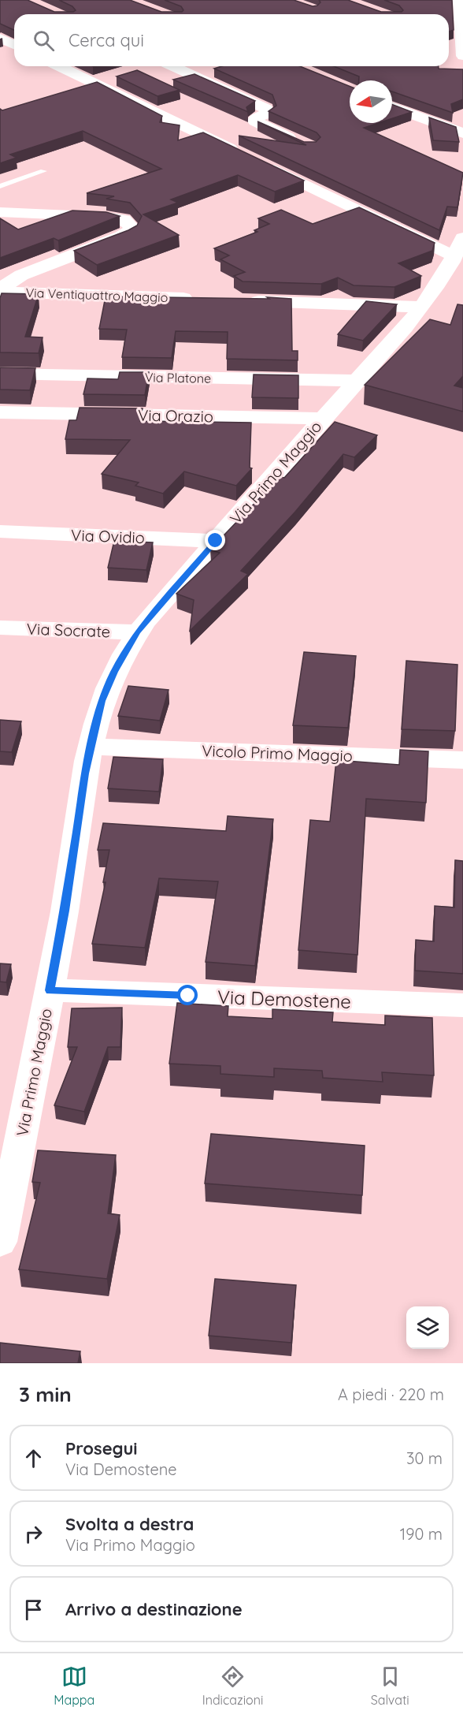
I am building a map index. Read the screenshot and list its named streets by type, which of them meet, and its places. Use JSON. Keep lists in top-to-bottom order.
{
  "streets": {
    "street": [
      "Via Ventiquattro Maggio",
      "Via Platone",
      "Via Orazio",
      "Via Primo Maggio",
      "Via Ovidio",
      "Via Socrate",
      "Vicolo Primo Maggio",
      "Via Demostene"
    ]
  },
  "crossings": [
    ["Via Platone", "Via Primo Maggio"],
    ["Via Orazio", "Via Primo Maggio"],
    ["Via Primo Maggio", "Via Ovidio"],
    ["Via Primo Maggio", "Via Socrate"],
    ["Via Primo Maggio", "Vicolo Primo Maggio"],
    ["Via Primo Maggio", "Via Demostene"]
  ],
  "north": "left",
  "page": {
    "search": "Cerca qui",
    "heading": ["3 min", "A piedi · 220 m"],
    "list": [
      ["Prosegui", "Via Demostene", "30 m"],
      ["Svolta a destra", "Via Primo Maggio", "190 m"],
      "Arrivo a destinazione"
    ],
    "nav": ["Mappa", "Indicazioni", "Salvati"]
  }
}
